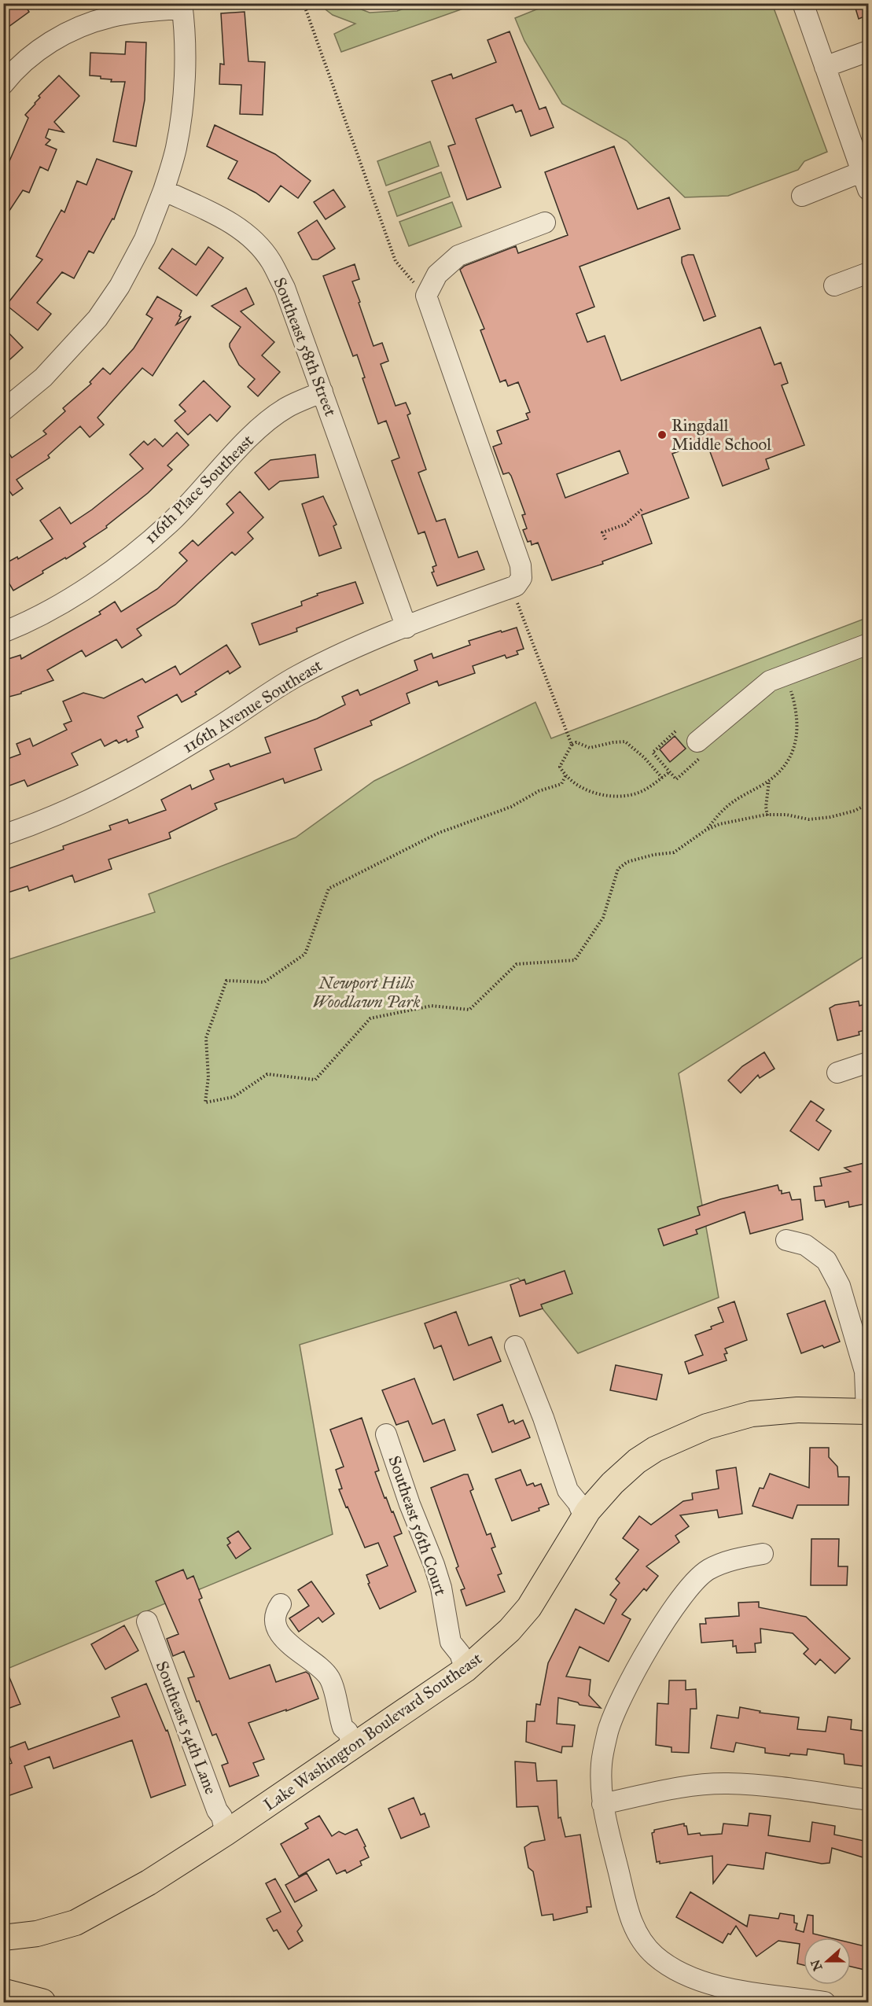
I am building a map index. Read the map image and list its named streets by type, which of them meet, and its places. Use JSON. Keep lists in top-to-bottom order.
{
  "streets": {
    "main road": ["Lake Washington Boulevard Southeast"],
    "street": [
      "Southeast 58th Street",
      "116th Place Southeast",
      "116th Avenue Southeast",
      "Southeast 56th Court",
      "Southeast 54th Lane"
    ]
  },
  "crossings": [
    ["Southeast 58th Street", "116th Place Southeast"],
    ["Southeast 58th Street", "116th Avenue Southeast"],
    ["Southeast 56th Court", "Lake Washington Boulevard Southeast"],
    ["Southeast 54th Lane", "Lake Washington Boulevard Southeast"]
  ],
  "parks": ["Newport Hills Woodlawn Park"],
  "places": ["Ringdall Middle School"],
  "north": "left"
}
